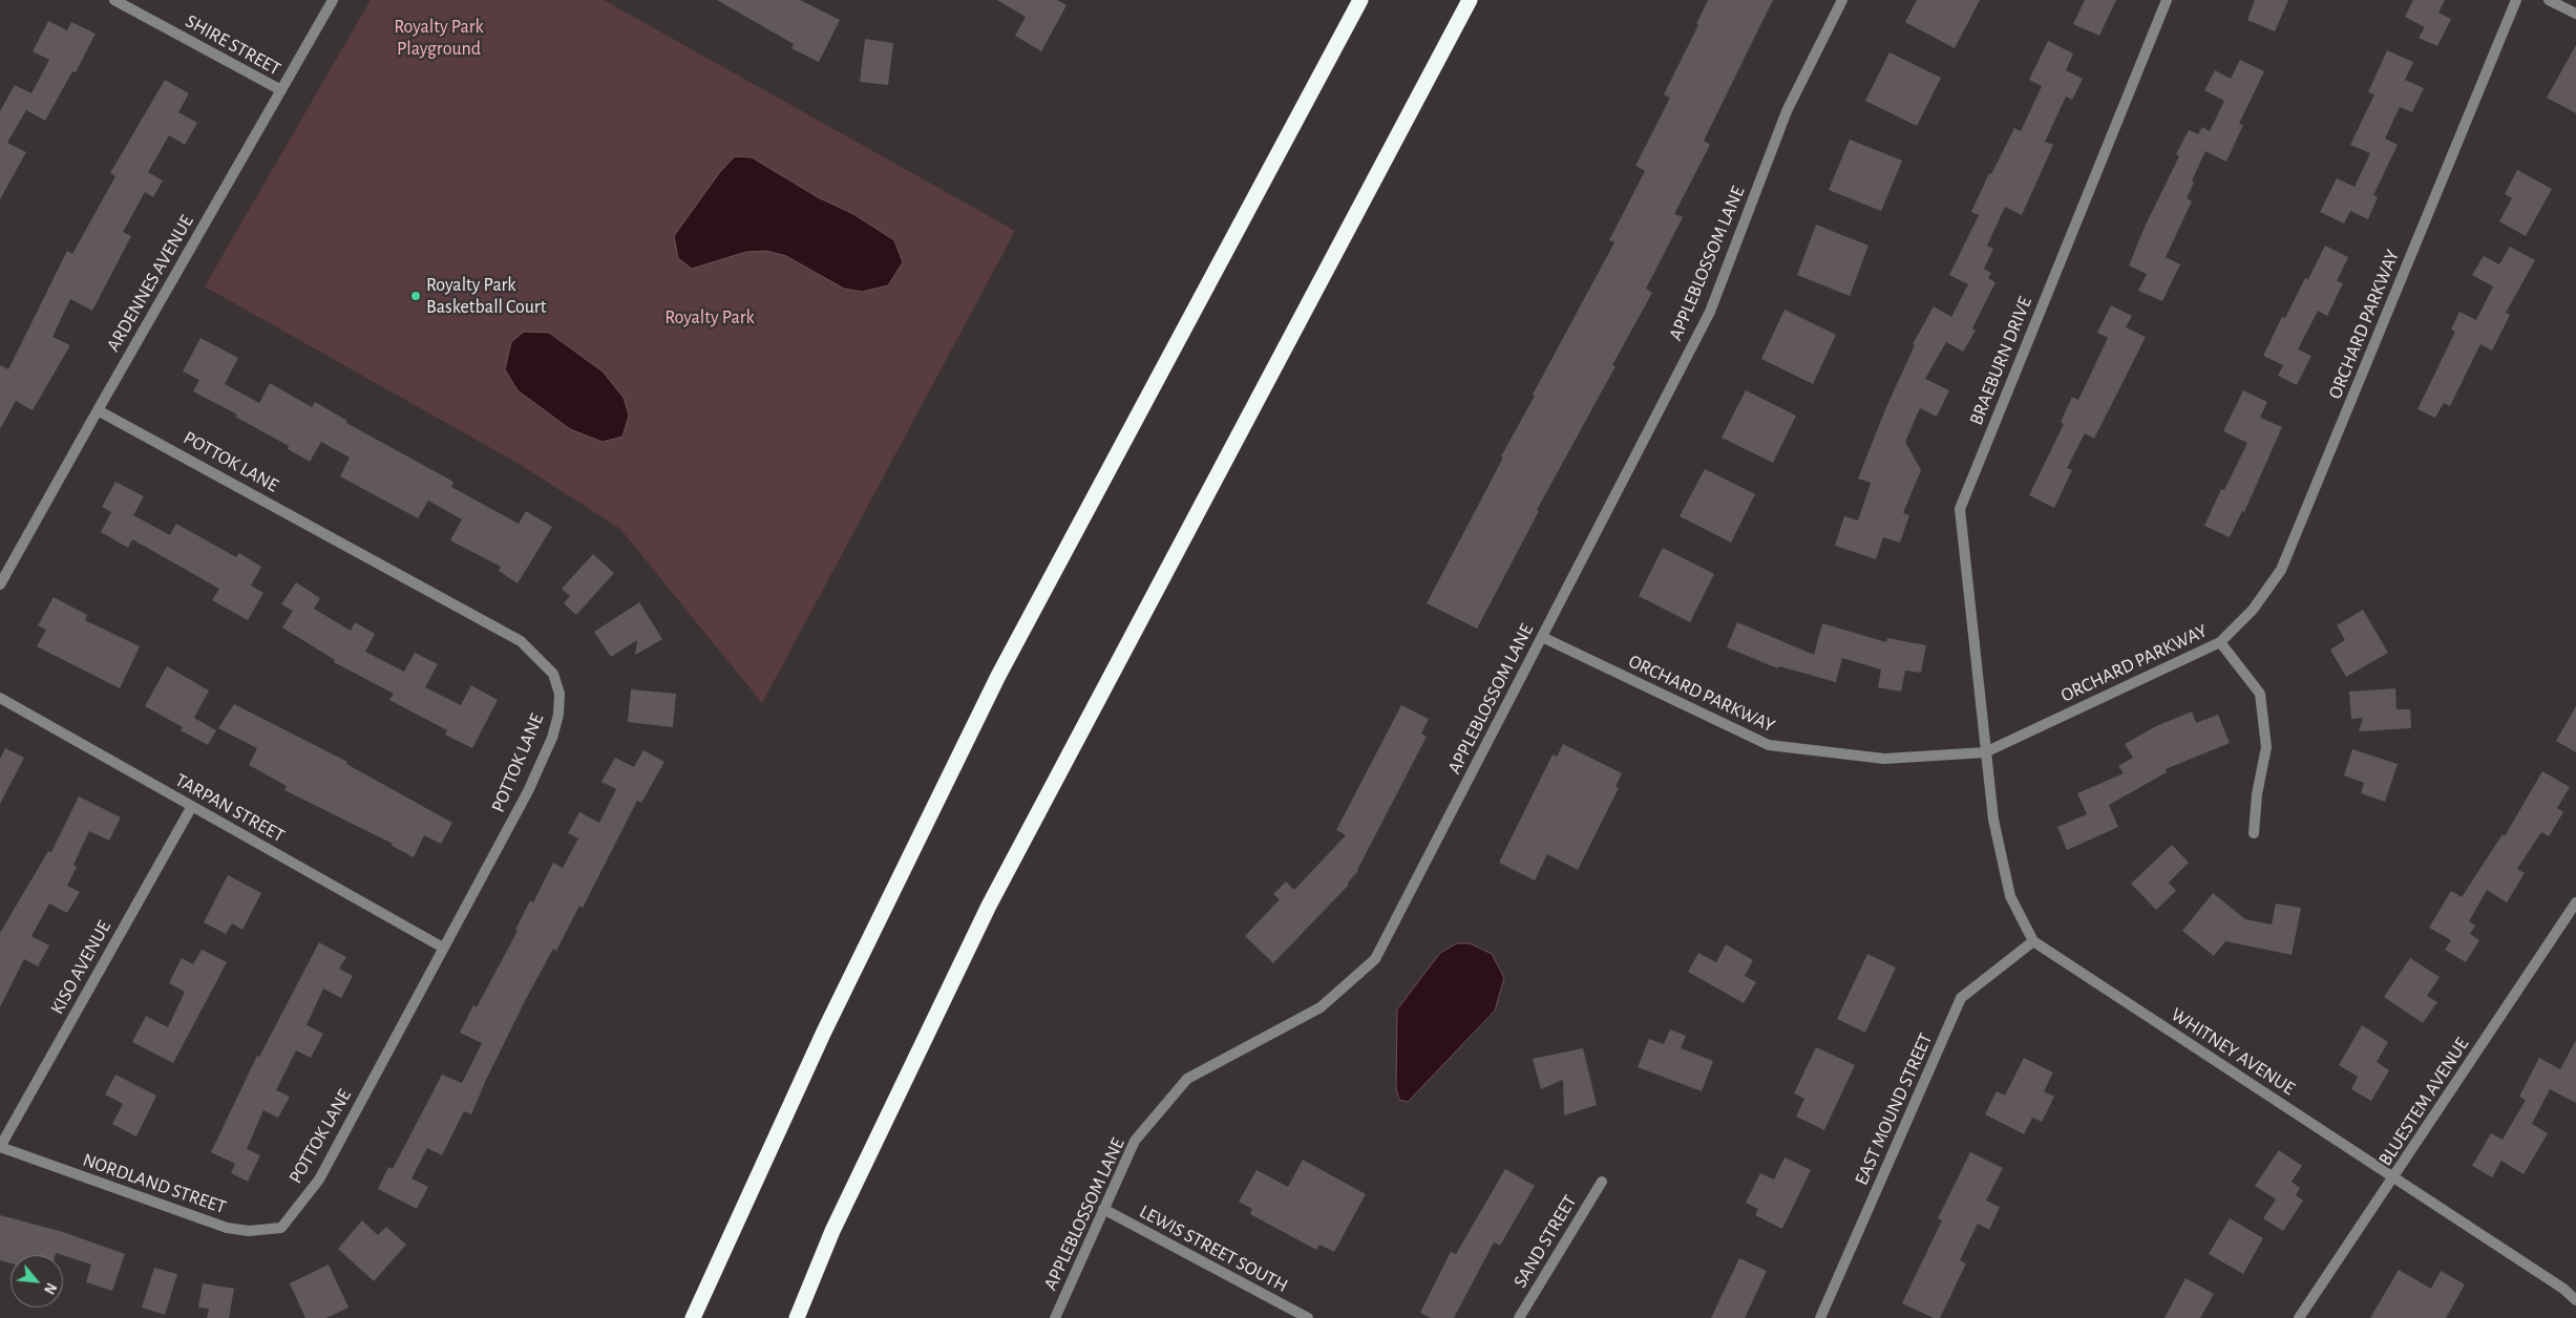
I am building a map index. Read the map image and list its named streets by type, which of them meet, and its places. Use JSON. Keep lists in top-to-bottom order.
{
  "streets": {
    "street": [
      "SHIRE STREET",
      "APPLEBLOSSOM LANE",
      "ARDENNES AVENUE",
      "ORCHARD PARKWAY",
      "BRAEBURN DRIVE",
      "POTTOK LANE",
      "TARPAN STREET",
      "KISO AVENUE",
      "WHITNEY AVENUE",
      "BLUESTEM AVENUE",
      "EAST MOUND STREET",
      "NORDLAND STREET",
      "SAND STREET",
      "LEWIS STREET SOUTH"
    ]
  },
  "crossings": [
    ["SHIRE STREET", "ARDENNES AVENUE"],
    ["APPLEBLOSSOM LANE", "ORCHARD PARKWAY"],
    ["APPLEBLOSSOM LANE", "LEWIS STREET SOUTH"],
    ["ARDENNES AVENUE", "POTTOK LANE"],
    ["ORCHARD PARKWAY", "BRAEBURN DRIVE"],
    ["ORCHARD PARKWAY", "WHITNEY AVENUE"],
    ["BRAEBURN DRIVE", "WHITNEY AVENUE"],
    ["POTTOK LANE", "TARPAN STREET"],
    ["POTTOK LANE", "NORDLAND STREET"],
    ["TARPAN STREET", "KISO AVENUE"],
    ["KISO AVENUE", "NORDLAND STREET"],
    ["WHITNEY AVENUE", "BLUESTEM AVENUE"],
    ["WHITNEY AVENUE", "EAST MOUND STREET"]
  ],
  "parks": ["Royalty Park Playground", "Royalty Park"],
  "places": ["Royalty Park Basketball Court"],
  "north": "bottom right"
}
